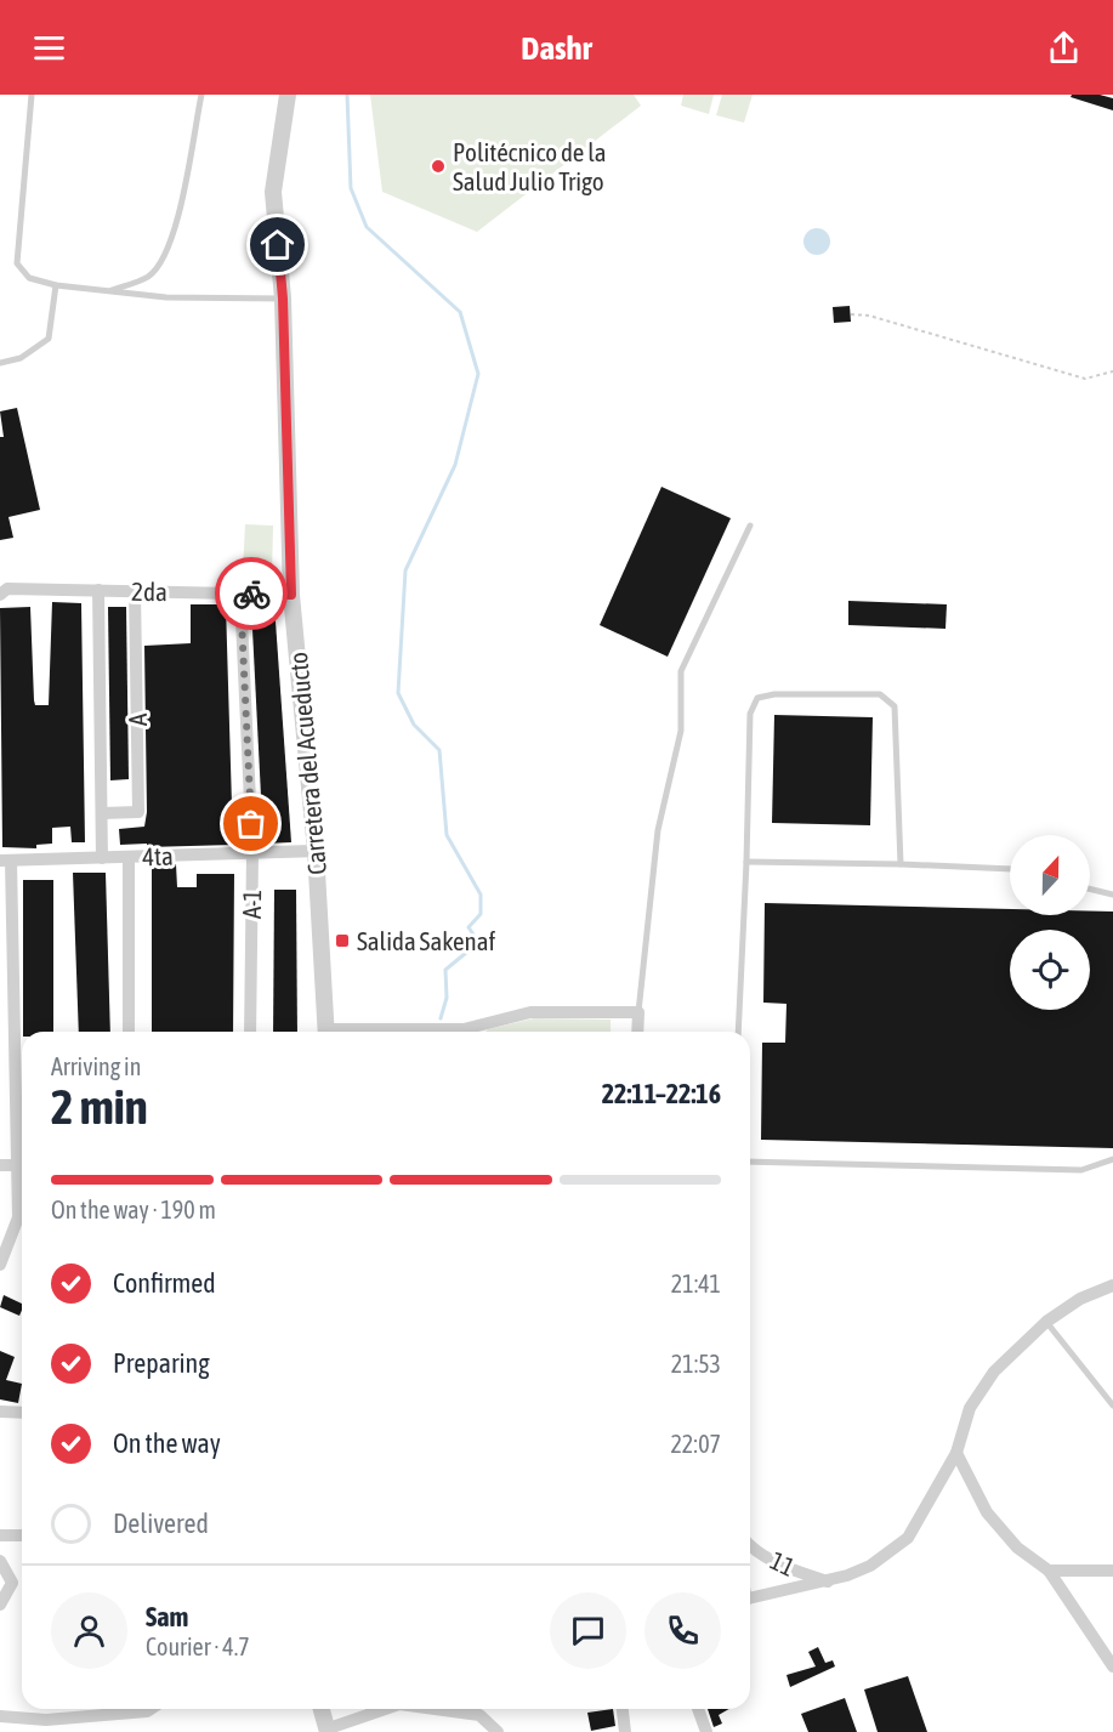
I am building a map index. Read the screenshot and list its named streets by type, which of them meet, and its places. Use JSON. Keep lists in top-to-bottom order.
{
  "streets": {
    "street": [
      "2da",
      "A",
      "Carretera del Acueducto",
      "4ta",
      "A-1",
      "11"
    ]
  },
  "crossings": [
    ["2da", "A"],
    ["2da", "Carretera del Acueducto"],
    ["2da", "A-1"],
    ["A", "4ta"],
    ["Carretera del Acueducto", "4ta"],
    ["4ta", "A-1"]
  ],
  "places": {
    "other": ["Politécnico de la Salud Julio Trigo"],
    "transit": ["Salida Sakenaf"]
  },
  "north": "top",
  "page": {
    "header": "Dashr",
    "heading": ["2 min", "Arriving in", "22:11–22:16"],
    "panel": ["Sam", "Courier · 4.7"],
    "bar": "On the way · 190 m",
    "list": [
      ["Confirmed", "21:41"],
      ["Preparing", "21:53"],
      ["On the way", "22:07"],
      "Delivered"
    ]
  }
}
